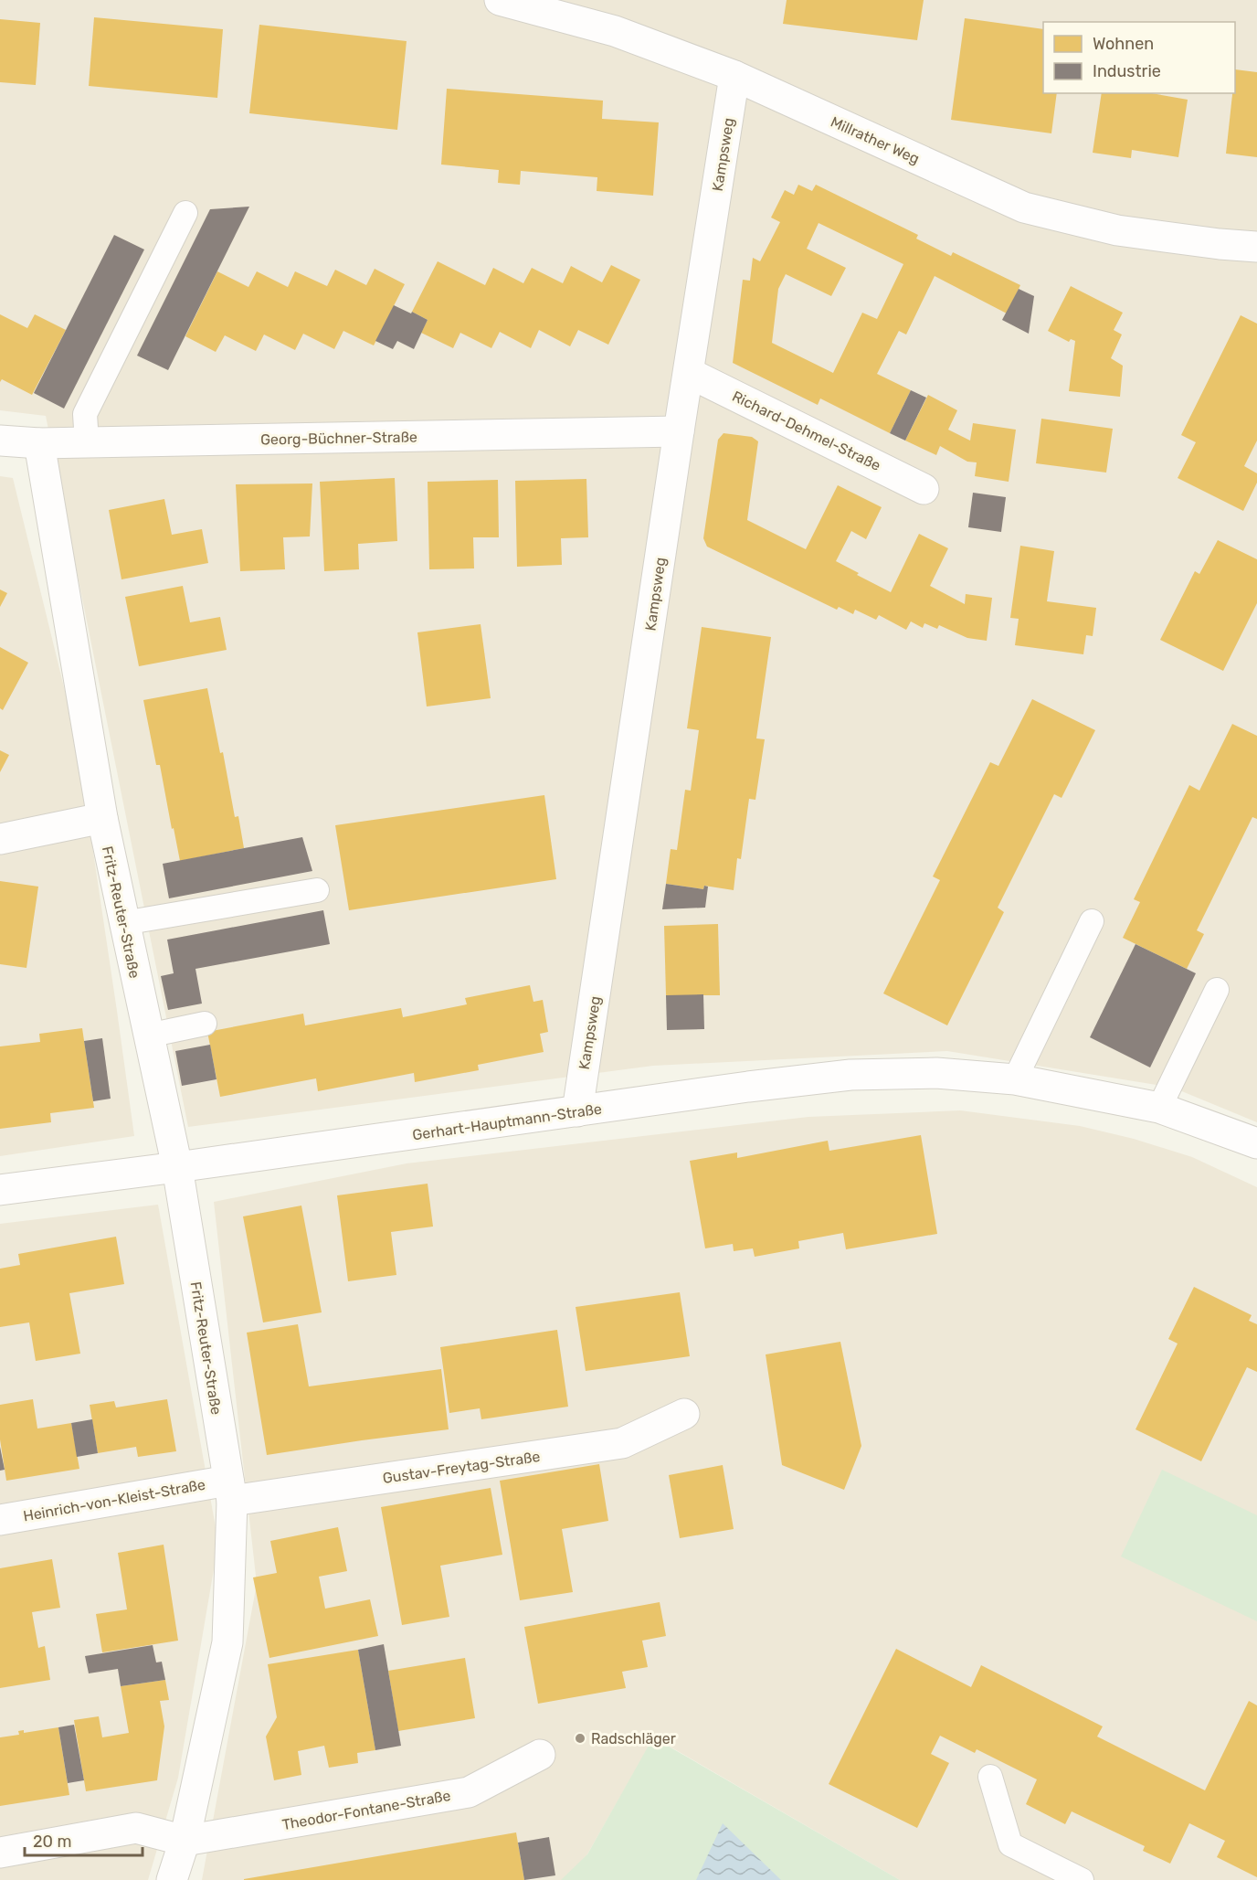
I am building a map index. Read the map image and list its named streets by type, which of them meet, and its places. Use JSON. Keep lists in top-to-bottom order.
{
  "streets": {
    "street": [
      "Millrather Weg",
      "Kampsweg",
      "Richard-Dehmel-Straße",
      "Georg-Büchner-Straße",
      "Fritz-Reuter-Straße",
      "Gerhart-Hauptmann-Straße",
      "Gustav-Freytag-Straße",
      "Heinrich-von-Kleist-Straße",
      "Theodor-Fontane-Straße"
    ]
  },
  "crossings": [
    ["Millrather Weg", "Kampsweg"],
    ["Kampsweg", "Richard-Dehmel-Straße"],
    ["Kampsweg", "Georg-Büchner-Straße"],
    ["Kampsweg", "Gerhart-Hauptmann-Straße"],
    ["Georg-Büchner-Straße", "Fritz-Reuter-Straße"],
    ["Fritz-Reuter-Straße", "Gerhart-Hauptmann-Straße"],
    ["Fritz-Reuter-Straße", "Gustav-Freytag-Straße"],
    ["Fritz-Reuter-Straße", "Heinrich-von-Kleist-Straße"],
    ["Fritz-Reuter-Straße", "Theodor-Fontane-Straße"],
    ["Gustav-Freytag-Straße", "Heinrich-von-Kleist-Straße"]
  ],
  "places": ["Radschläger"],
  "legend": ["Wohnen", "Industrie"],
  "scale_bar": "20 m"
}
